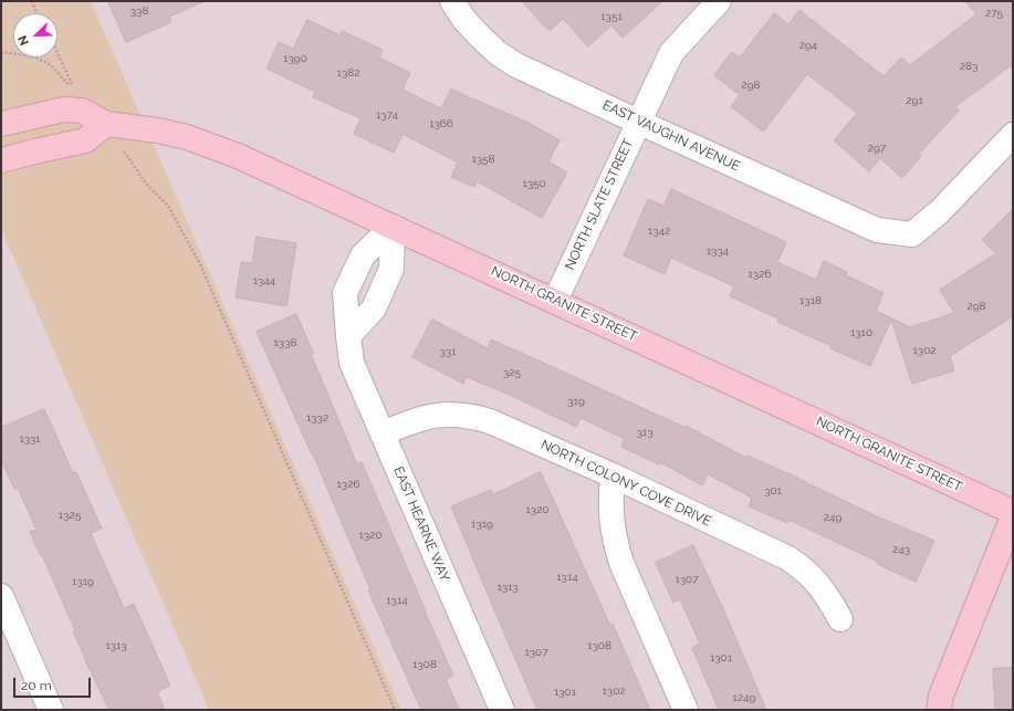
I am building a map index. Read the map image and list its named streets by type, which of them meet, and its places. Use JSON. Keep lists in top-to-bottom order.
{
  "streets": {
    "street": [
      "EAST VAUGHN AVENUE",
      "NORTH SLATE STREET",
      "NORTH GRANITE STREET",
      "NORTH COLONY COVE DRIVE",
      "EAST HEARNE WAY"
    ]
  },
  "crossings": [
    ["EAST VAUGHN AVENUE", "NORTH SLATE STREET"],
    ["NORTH SLATE STREET", "NORTH GRANITE STREET"],
    ["NORTH GRANITE STREET", "EAST HEARNE WAY"],
    ["NORTH COLONY COVE DRIVE", "EAST HEARNE WAY"]
  ],
  "house_numbers": [
    "338",
    "275",
    "1351",
    "294",
    "1390",
    "283",
    "1382",
    "298",
    "291",
    "1374",
    "1366",
    "297",
    "1358",
    "1350",
    "1342",
    "1334",
    "1326",
    "1344",
    "1318",
    "298",
    "1310",
    "1338",
    "1302",
    "331",
    "325",
    "319",
    "1332",
    "313",
    "1331",
    "1326",
    "301",
    "1320",
    "1325",
    "249",
    "1319",
    "1320",
    "243",
    "1314",
    "1307",
    "1319",
    "1313",
    "1314",
    "1313",
    "1308",
    "1307",
    "1301",
    "1308",
    "1302",
    "1301",
    "1249"
  ],
  "scale_bar": "20 m",
  "north": "bottom left"
}
